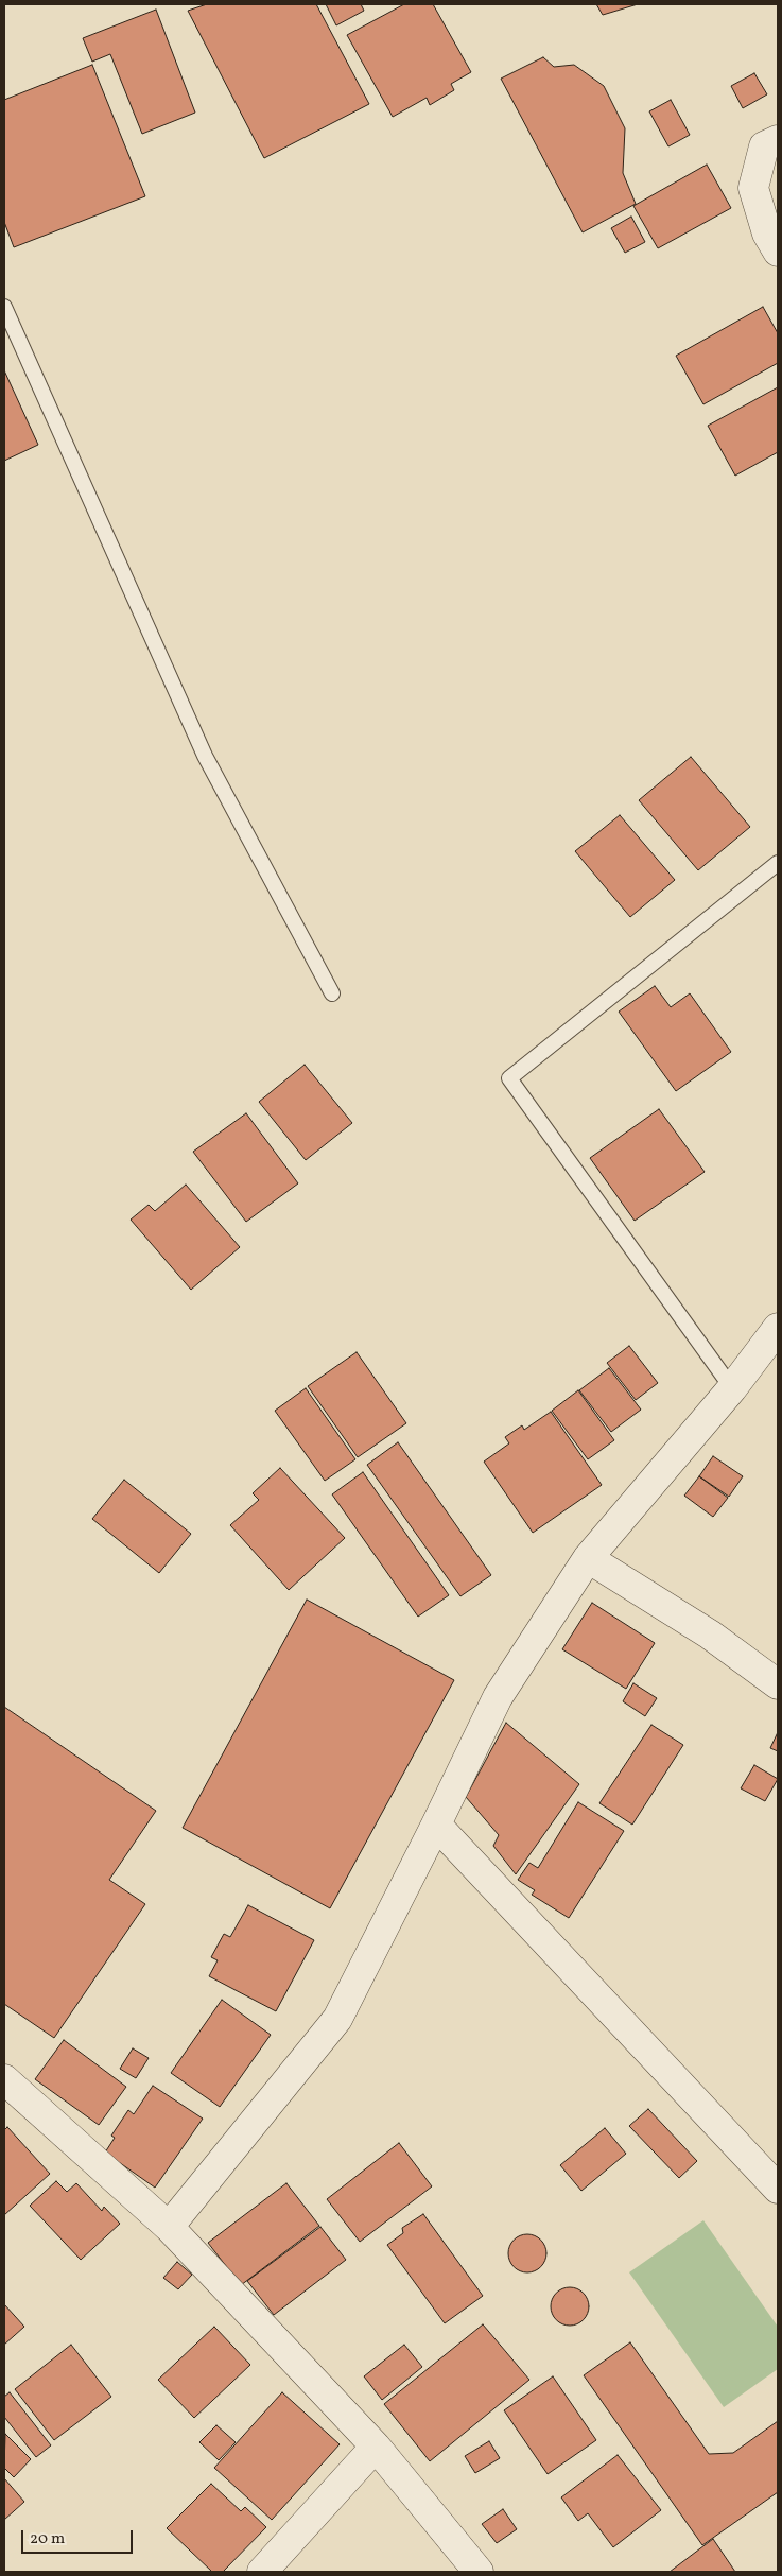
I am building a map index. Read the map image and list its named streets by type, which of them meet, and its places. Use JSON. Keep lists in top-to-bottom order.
{
  "scale_bar": "20 m"
}
